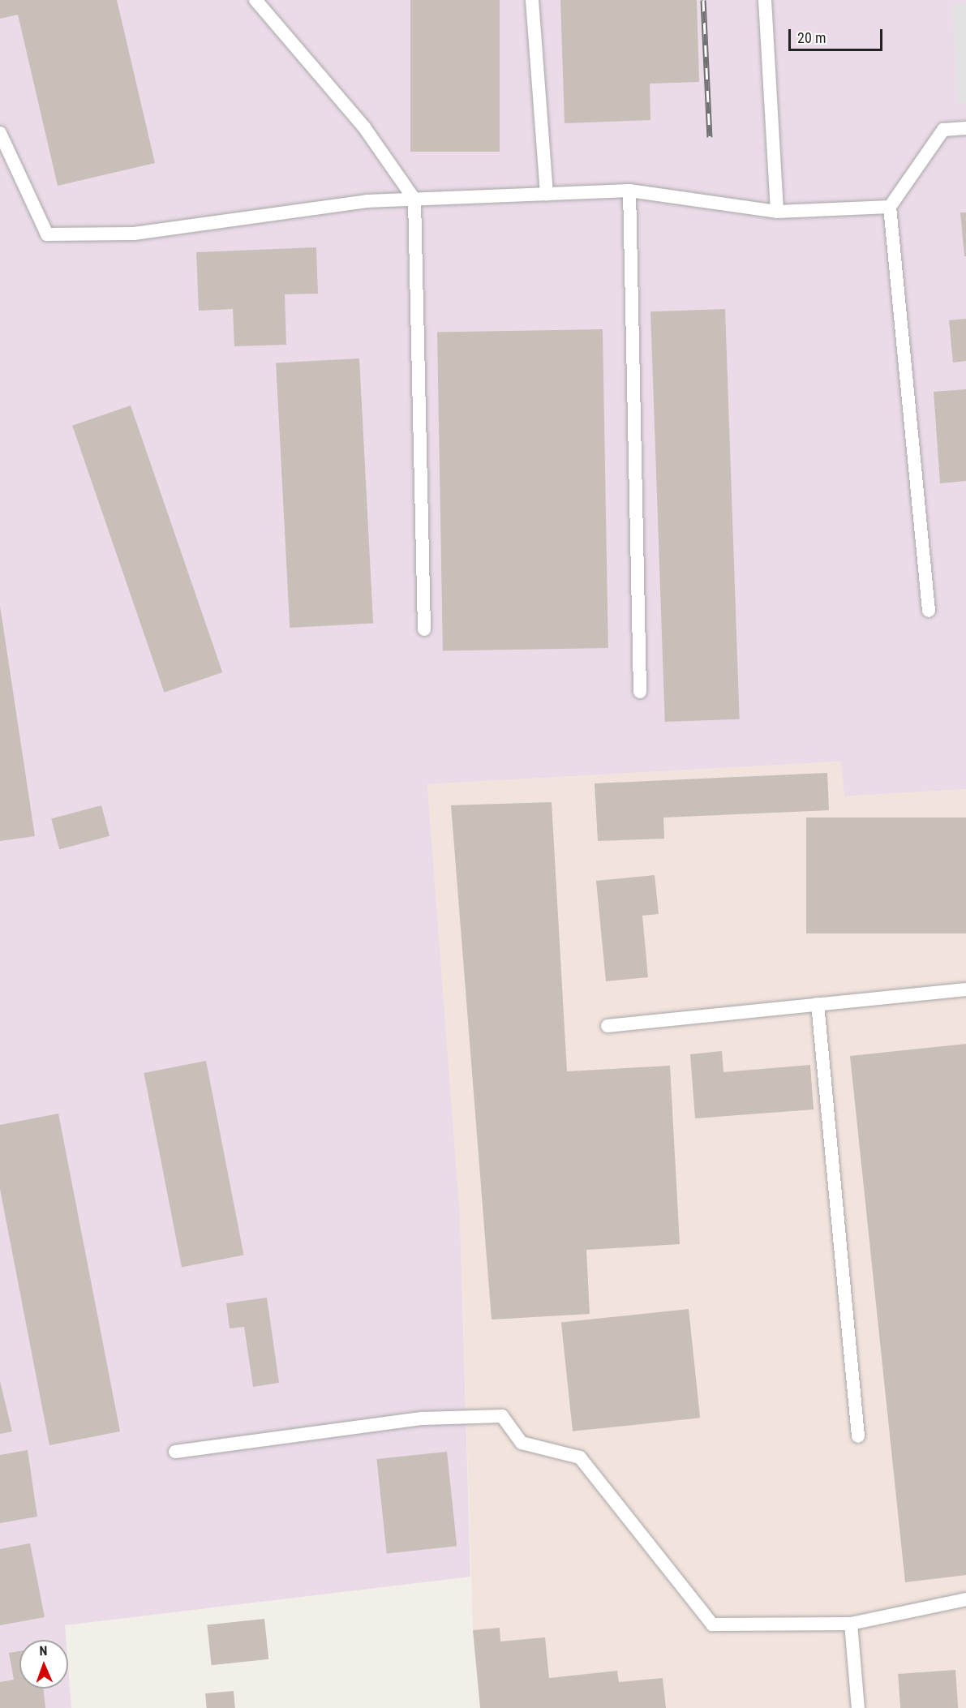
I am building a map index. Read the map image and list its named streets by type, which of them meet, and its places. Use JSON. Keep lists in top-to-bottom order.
{
  "scale_bar": "20 m",
  "north": "top"
}
